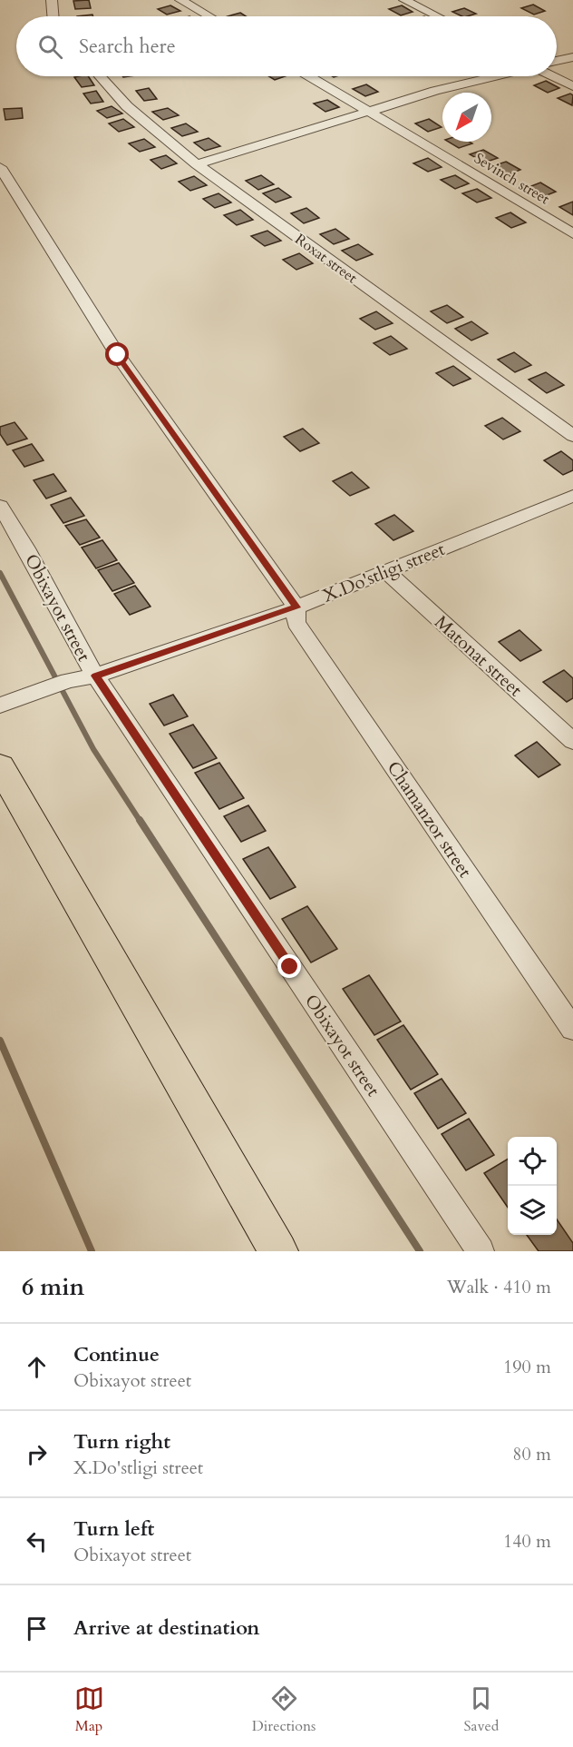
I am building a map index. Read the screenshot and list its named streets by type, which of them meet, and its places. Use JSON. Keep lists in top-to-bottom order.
{
  "streets": {
    "street": [
      "Sevinch street",
      "Roxat street",
      "X.Do'stligi street",
      "Obixayot street",
      "Matonat street",
      "Chamanzor street"
    ]
  },
  "crossings": [
    ["X.Do'stligi street", "Obixayot street"],
    ["X.Do'stligi street", "Matonat street"],
    ["X.Do'stligi street", "Chamanzor street"]
  ],
  "north": "bottom left",
  "page": {
    "search": "Search here",
    "heading": ["6 min", "Walk · 410 m"],
    "list": [
      ["Continue", "Obixayot street", "190 m"],
      ["Turn right", "X.Do'stligi street", "80 m"],
      ["Turn left", "Obixayot street", "140 m"],
      "Arrive at destination"
    ],
    "nav": ["Map", "Directions", "Saved"]
  }
}
